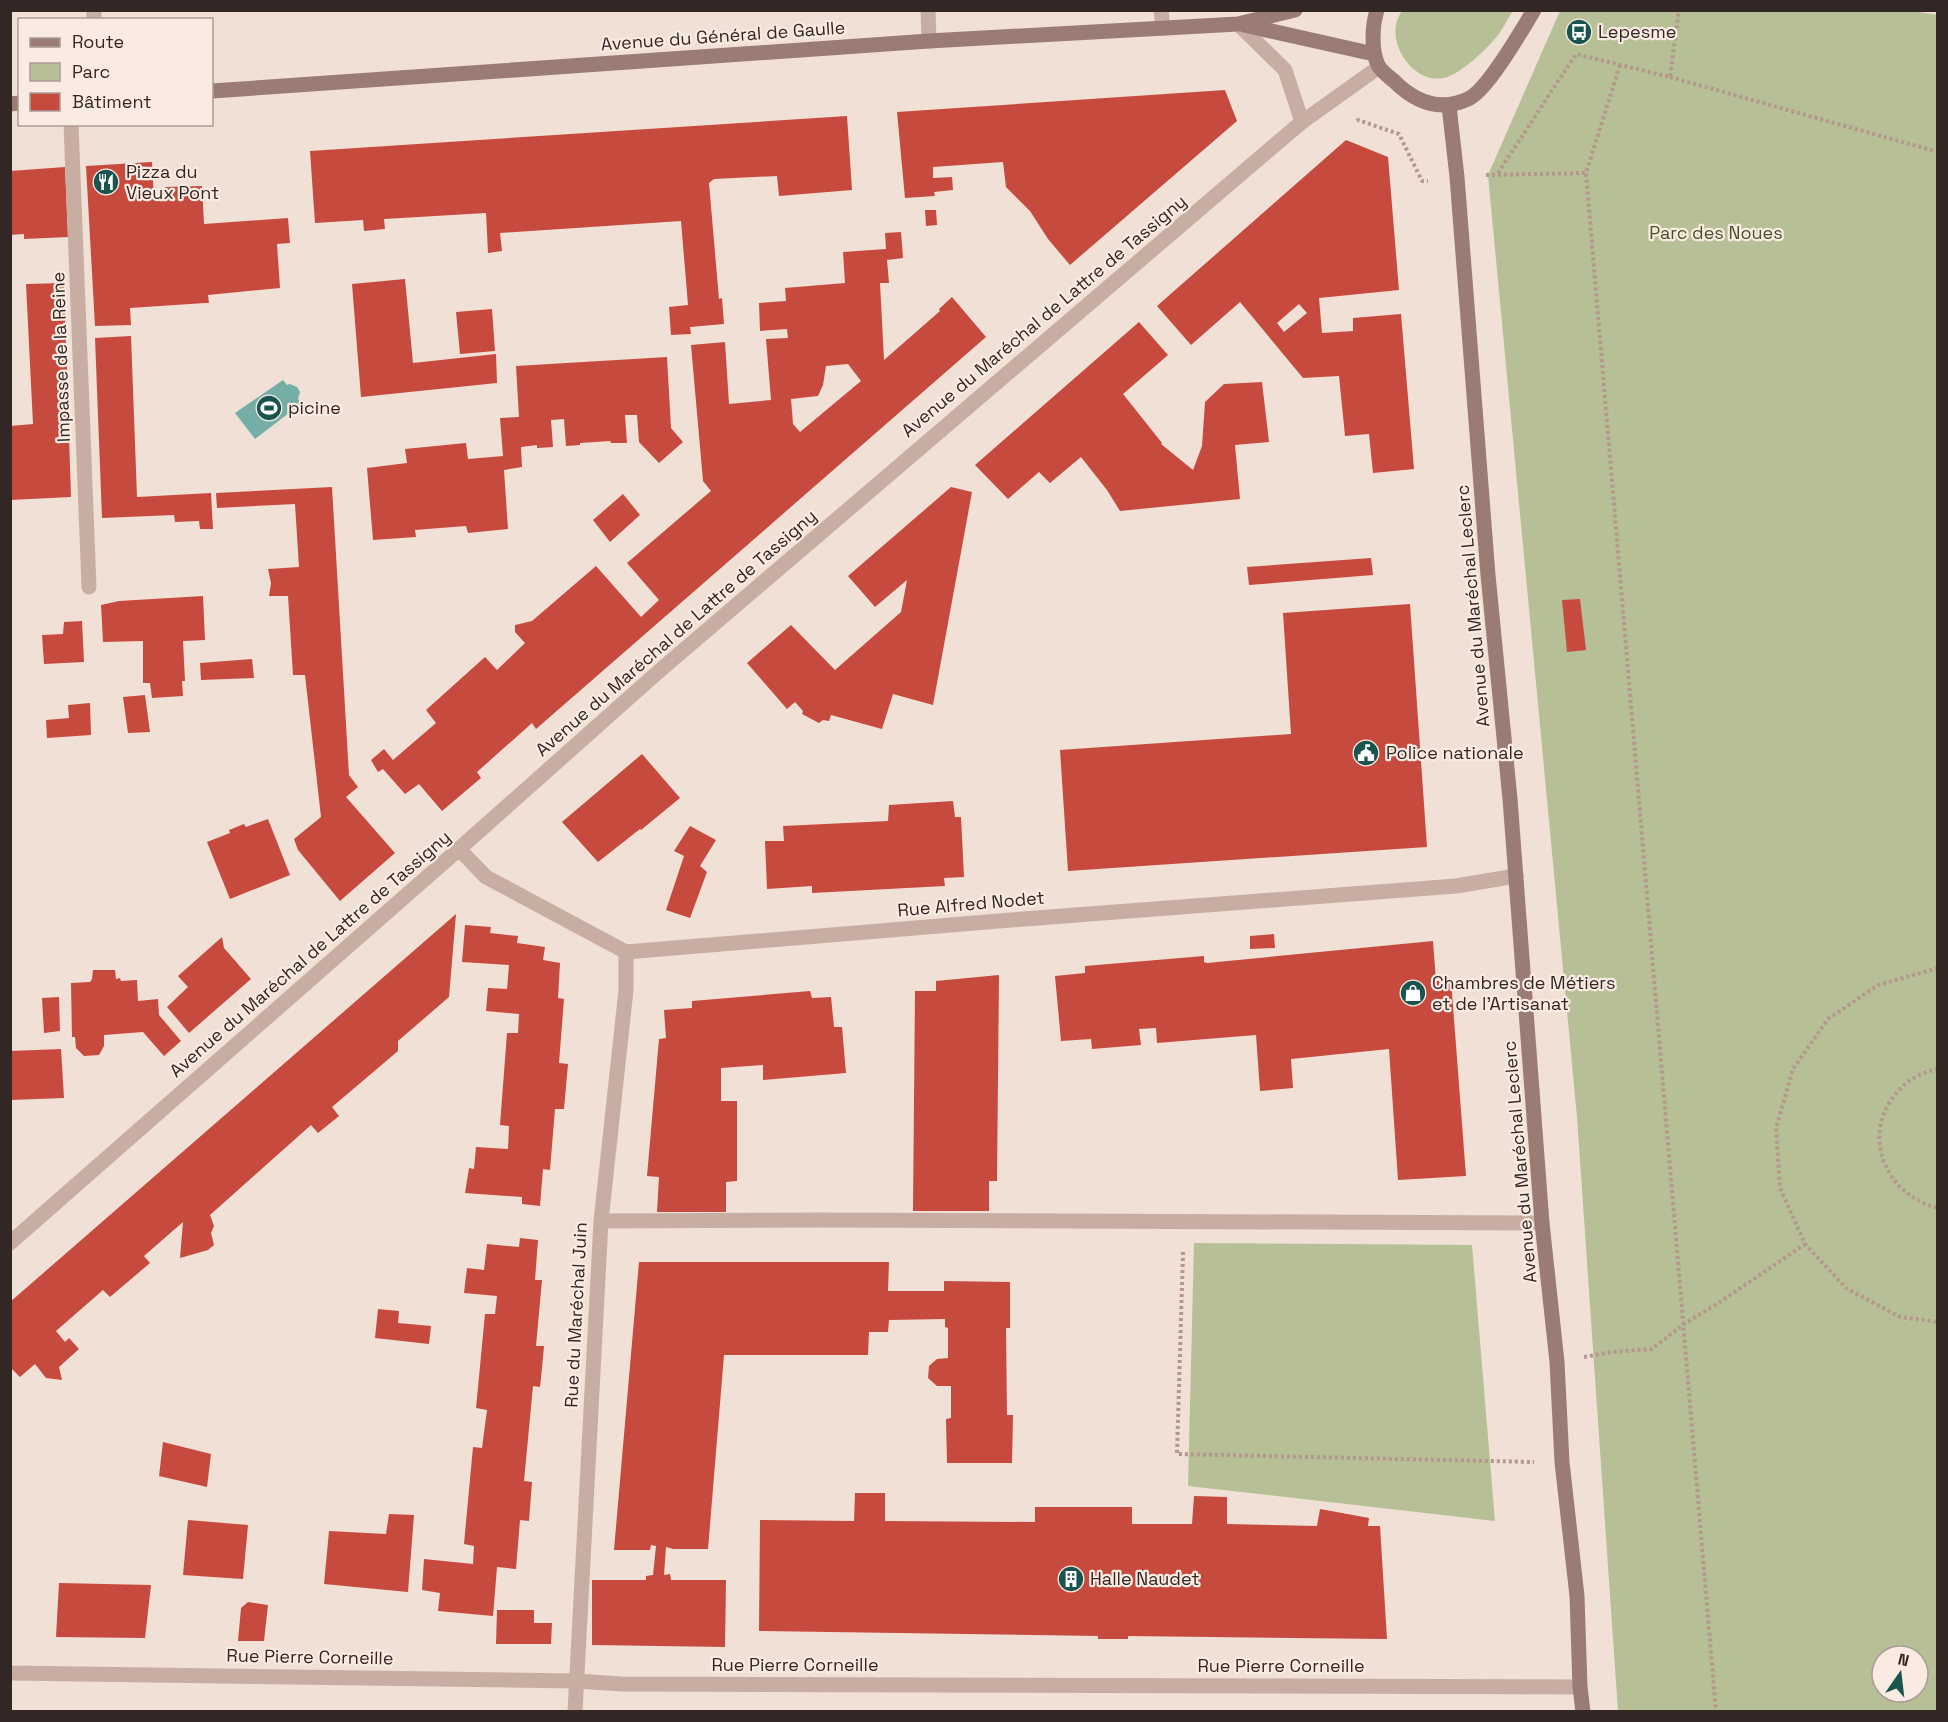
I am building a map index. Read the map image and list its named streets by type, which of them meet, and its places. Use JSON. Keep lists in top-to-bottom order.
{
  "streets": {
    "main road": ["Avenue du Général de Gaulle", "Avenue du Maréchal Leclerc"],
    "street": [
      "Avenue du Maréchal de Lattre de Tassigny",
      "Impasse de la Reine",
      "Rue Alfred Nodet",
      "Rue du Maréchal Juin",
      "Rue Pierre Corneille"
    ]
  },
  "crossings": [
    ["Avenue du Général de Gaulle", "Avenue du Maréchal de Lattre de Tassigny"],
    ["Avenue du Maréchal Leclerc", "Rue Alfred Nodet"],
    ["Avenue du Maréchal Leclerc", "Rue Pierre Corneille"],
    ["Rue Alfred Nodet", "Rue du Maréchal Juin"],
    ["Rue du Maréchal Juin", "Rue Pierre Corneille"]
  ],
  "parks": ["Parc des Noues"],
  "places": {
    "bus stop": ["Lepesme"],
    "restaurant": ["Pizza du Vieux Pont"],
    "sports": ["picine"],
    "public building": ["Police nationale"],
    "shop": ["Chambres de Métiers et de l’Artisanat"],
    "building": ["Halle Naudet"]
  },
  "legend": ["Route", "Parc", "Bâtiment"],
  "north": "top"
}
